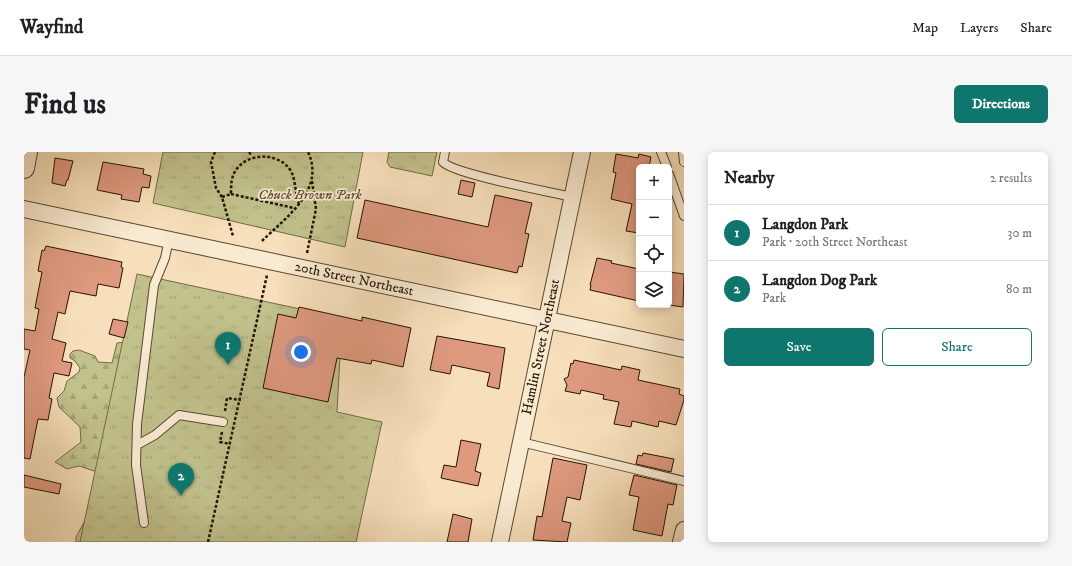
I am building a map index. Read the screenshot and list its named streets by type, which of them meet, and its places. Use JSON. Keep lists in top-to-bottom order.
{
  "streets": {
    "street": ["20th Street Northeast", "Hamlin Street Northeast"]
  },
  "crossings": [
    ["20th Street Northeast", "Hamlin Street Northeast"]
  ],
  "parks": ["Chuck Brown Park"],
  "page": {
    "header": "Wayfind",
    "nav": ["Map", "Layers", "Share"],
    "buttons": [
      "Directions",
      ["Save", "Share"]
    ],
    "title": "Find us",
    "heading": ["Nearby", "2 results"],
    "map_buttons": ["+", "−"],
    "list": [
      {
        "mark": "1",
        "name": "Langdon Park",
        "note": "Park · 20th Street Northeast",
        "value": "30 m"
      },
      {
        "mark": "2",
        "name": "Langdon Dog Park",
        "note": "Park",
        "value": "80 m"
      }
    ],
    "pins": ["1", "2"]
  }
}
